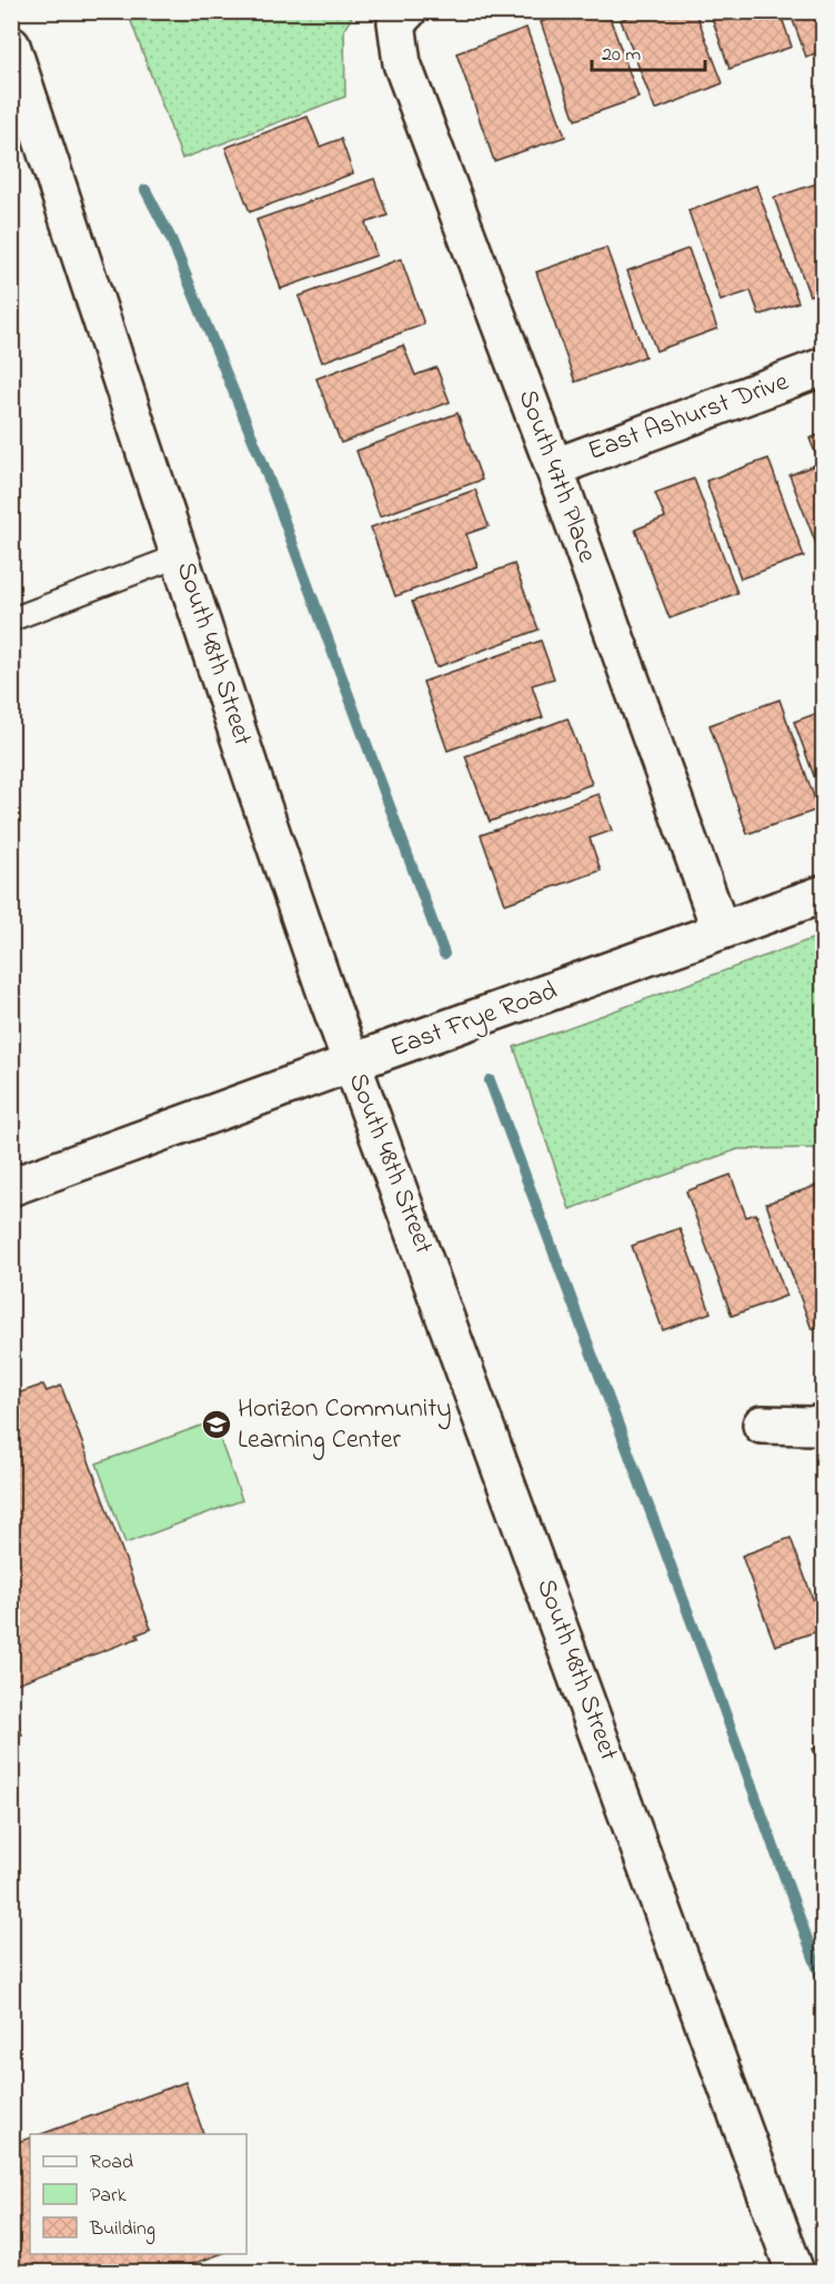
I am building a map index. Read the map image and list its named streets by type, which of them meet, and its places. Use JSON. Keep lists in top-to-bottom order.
{
  "streets": {
    "street": [
      "East Ashurst Drive",
      "South 47th Place",
      "South 48th Street",
      "East Frye Road"
    ]
  },
  "crossings": [
    ["East Ashurst Drive", "South 47th Place"],
    ["South 47th Place", "East Frye Road"],
    ["South 48th Street", "East Frye Road"]
  ],
  "places": {
    "school or university": ["Horizon Community Learning Center"]
  },
  "legend": ["Road", "Park", "Building"],
  "scale_bar": "20 m"
}
